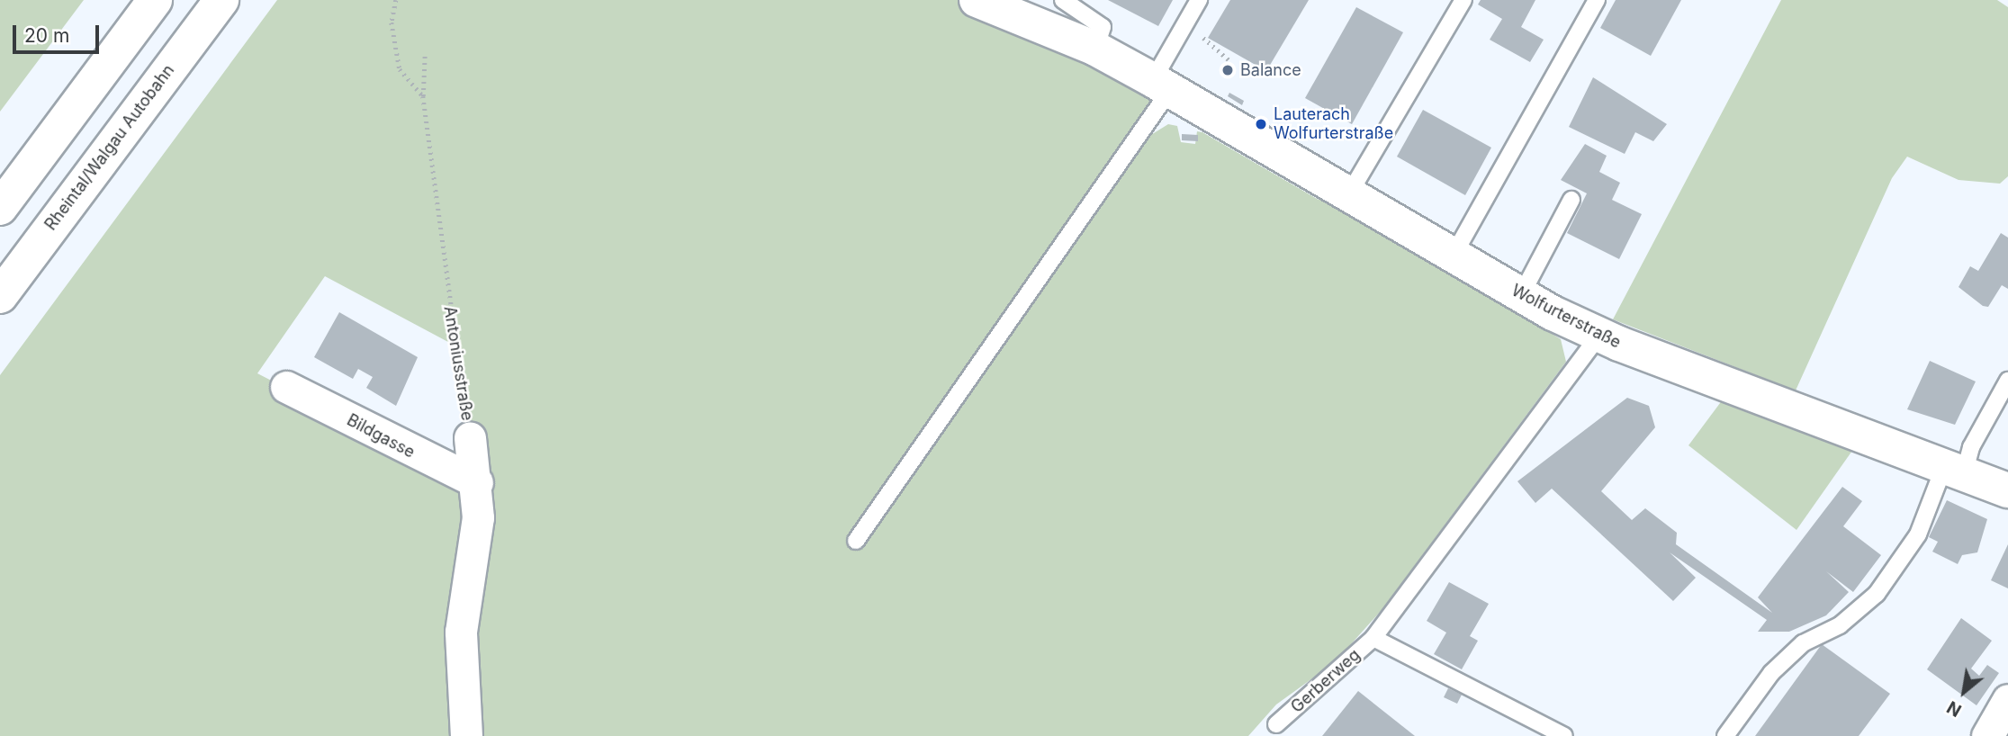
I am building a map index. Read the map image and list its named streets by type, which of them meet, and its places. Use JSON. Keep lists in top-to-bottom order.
{
  "streets": {
    "main road": ["Rheintal/Walgau Autobahn", "Wolfurterstraße"],
    "street": ["Antoniusstraße", "Bildgasse"],
    "lane": ["Gerberweg"]
  },
  "crossings": [
    ["Wolfurterstraße", "Gerberweg"],
    ["Antoniusstraße", "Bildgasse"]
  ],
  "places": ["Balance", "Lauterach Wolfurterstraße"],
  "scale_bar": "20 m",
  "north": "bottom left"
}
